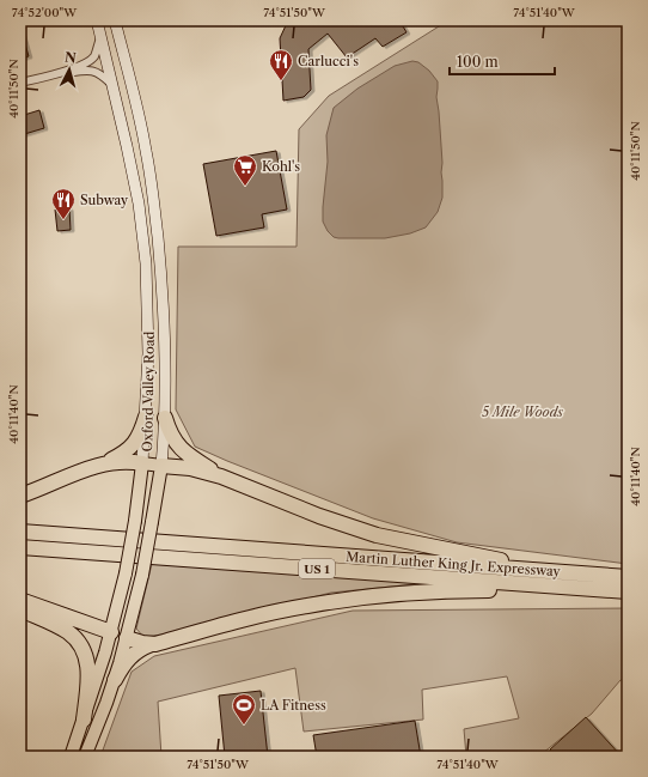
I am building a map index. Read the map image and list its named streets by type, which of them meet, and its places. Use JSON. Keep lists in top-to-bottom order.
{
  "streets": {
    "highway": ["Martin Luther King Jr. Expressway", "US 1"],
    "main road": ["Oxford Valley Road"]
  },
  "parks": ["5 Mile Woods"],
  "places": {
    "restaurant": ["Carlucci's", "Subway"],
    "supermarket": ["Kohl's"],
    "sports": ["LA Fitness"]
  },
  "scale_bar": "100 m",
  "north": "top",
  "coordinates": [
    "74°52'00\"W",
    "74°51'50\"W",
    "74°51'40\"W",
    "40°11'50\"N",
    "40°11'40\"N"
  ]
}
